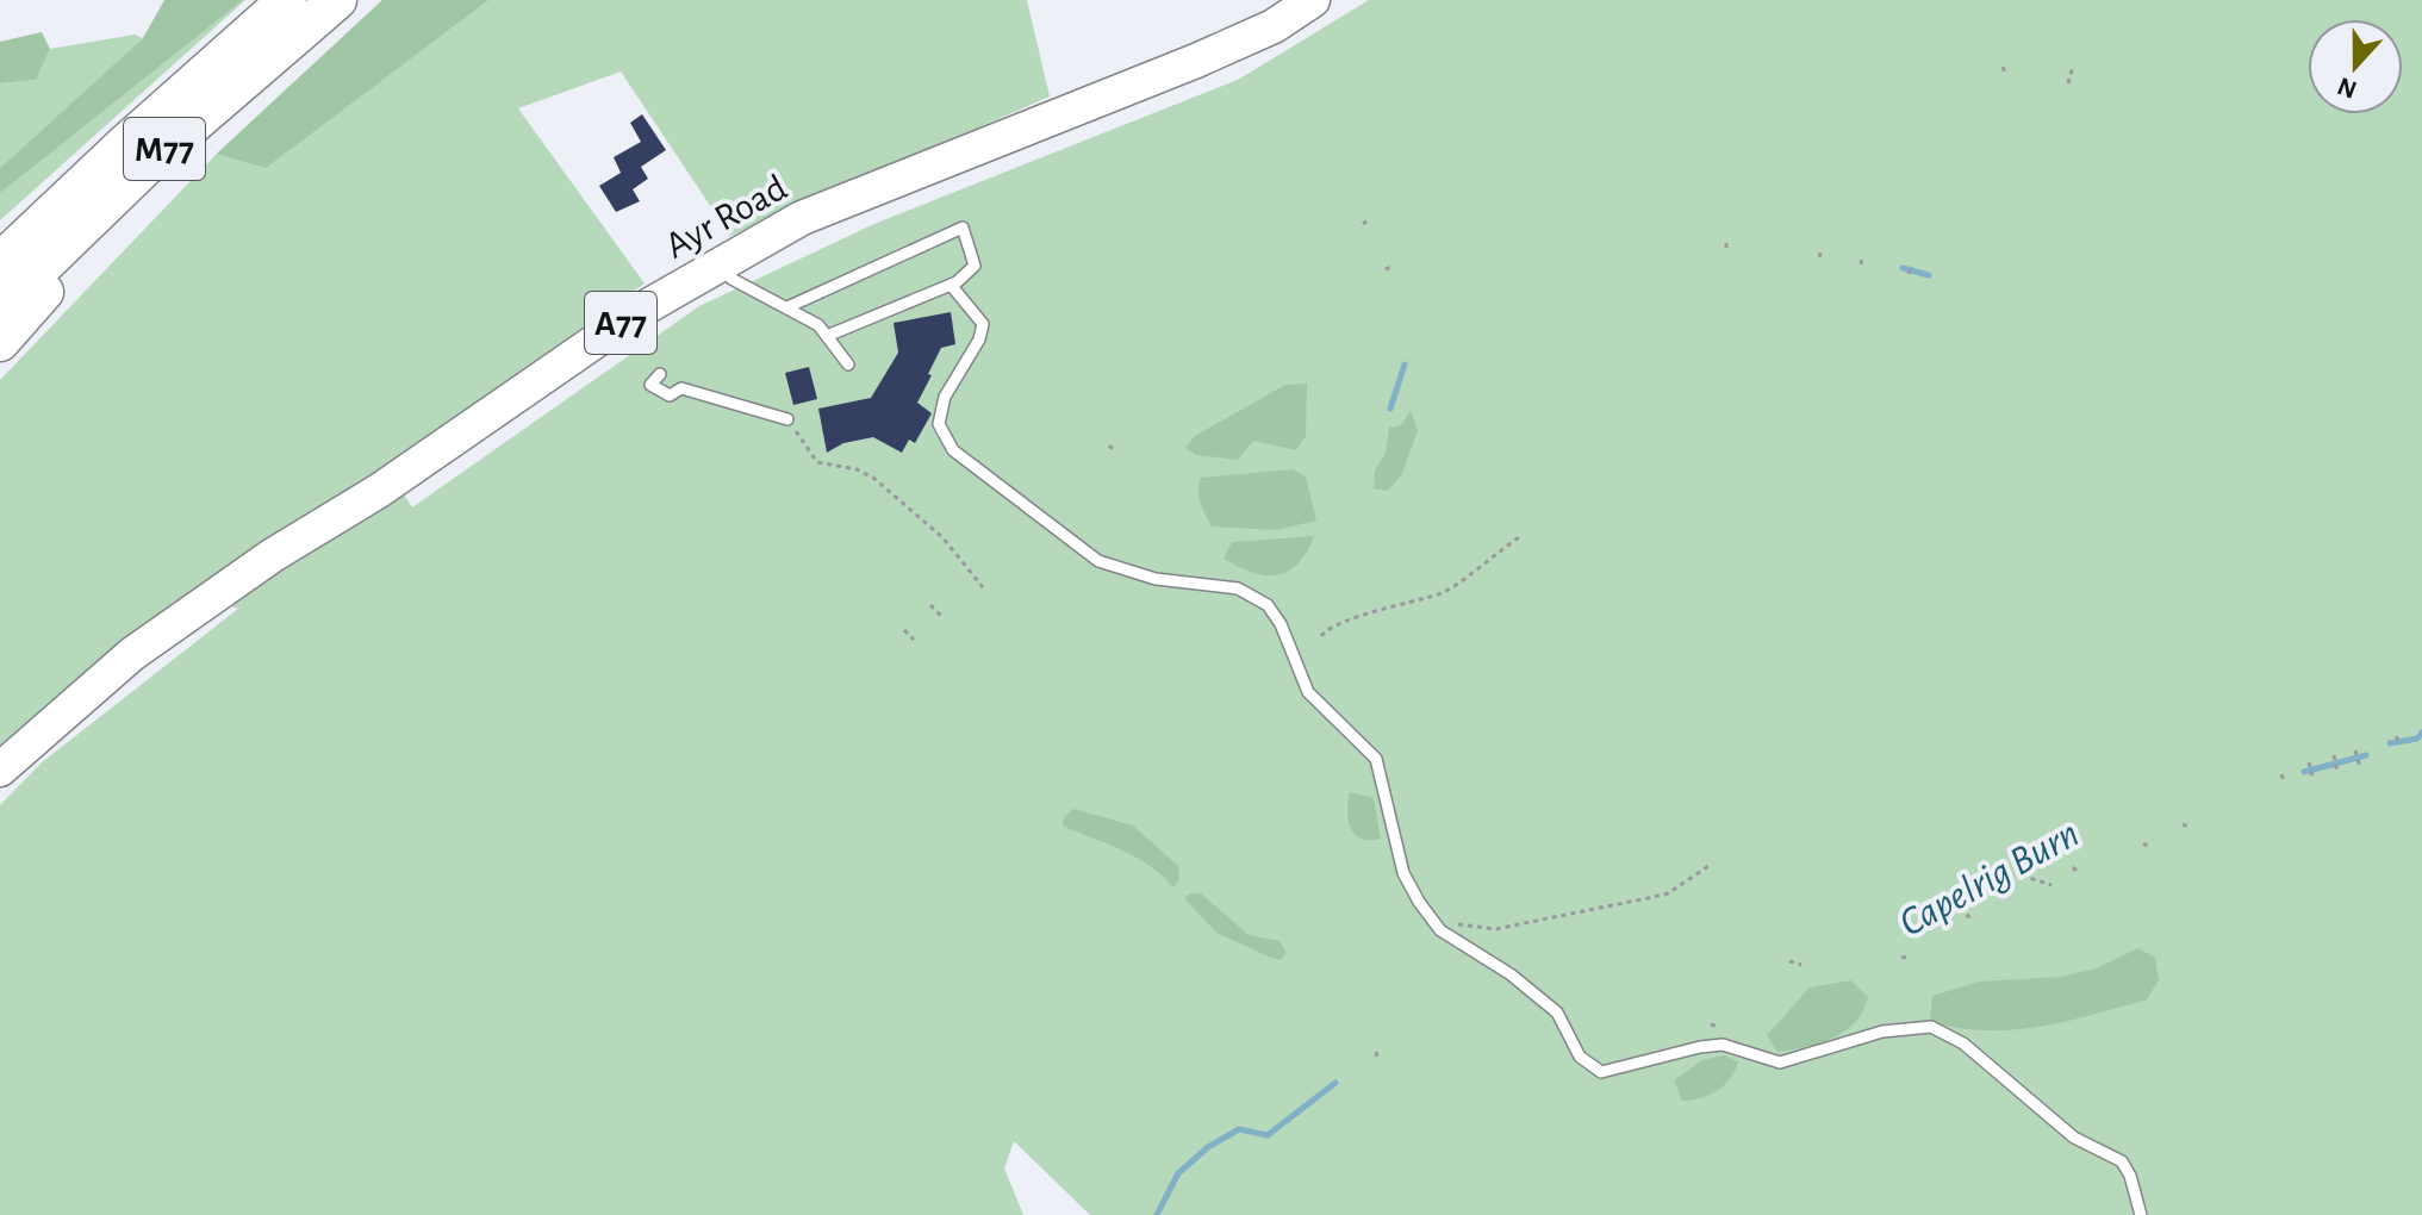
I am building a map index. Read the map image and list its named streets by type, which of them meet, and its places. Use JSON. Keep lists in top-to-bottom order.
{
  "streets": {
    "highway": ["M77"],
    "main road": ["Ayr Road", "A77"]
  },
  "water": ["Capelrig Burn"],
  "north": "bottom"
}
